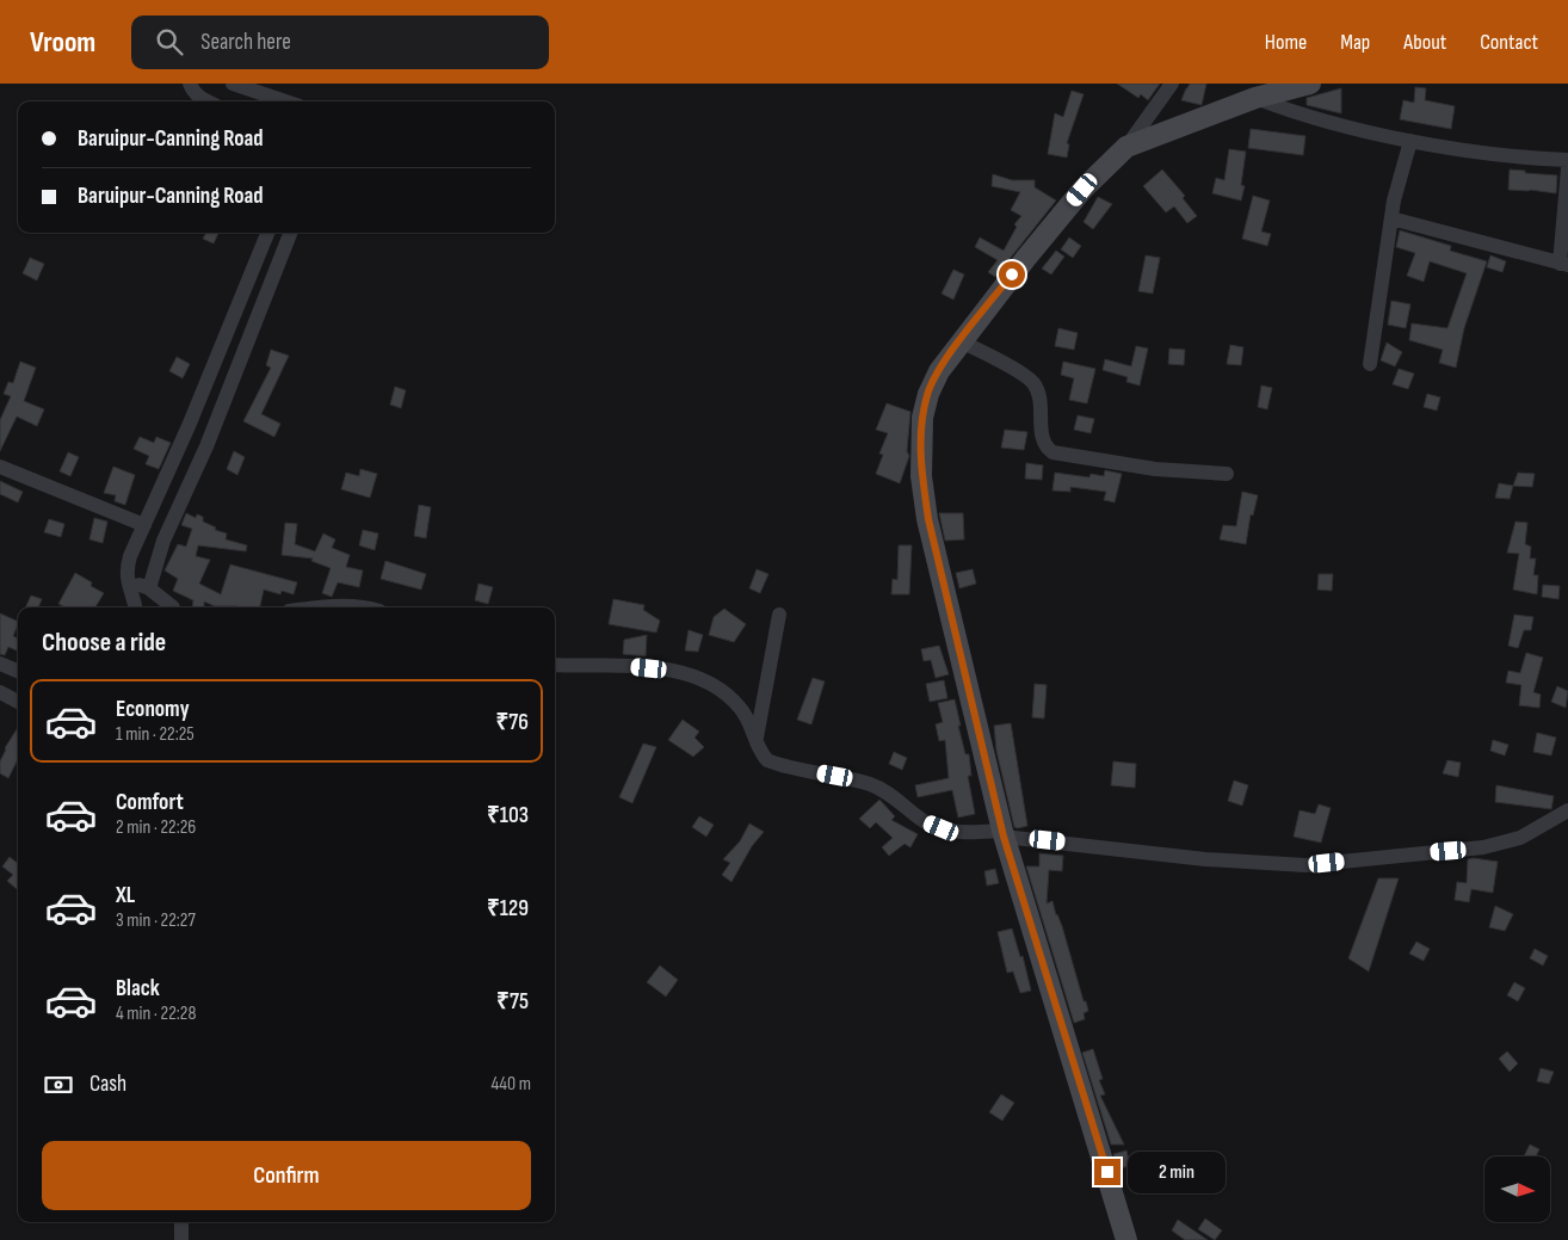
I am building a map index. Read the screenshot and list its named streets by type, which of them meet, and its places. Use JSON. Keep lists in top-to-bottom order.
{
  "north": "right",
  "page": {
    "header": "Vroom",
    "search": "Search here",
    "nav": [
      "Home",
      "Map",
      "About",
      "Contact"
    ],
    "banner": ["Baruipur-Canning Road", "Baruipur-Canning Road"],
    "heading": "Choose a ride",
    "list": [
      {
        "name": "Economy",
        "note": "1 min · 22:25",
        "value": "₹76"
      },
      {
        "name": "Comfort",
        "note": "2 min · 22:26",
        "value": "₹103"
      },
      {
        "name": "XL",
        "note": "3 min · 22:27",
        "value": "₹129"
      },
      {
        "name": "Black",
        "note": "4 min · 22:28",
        "value": "₹75"
      }
    ],
    "pay": ["Cash", "440 m"],
    "buttons": "Confirm",
    "bubble": "2 min"
  }
}
